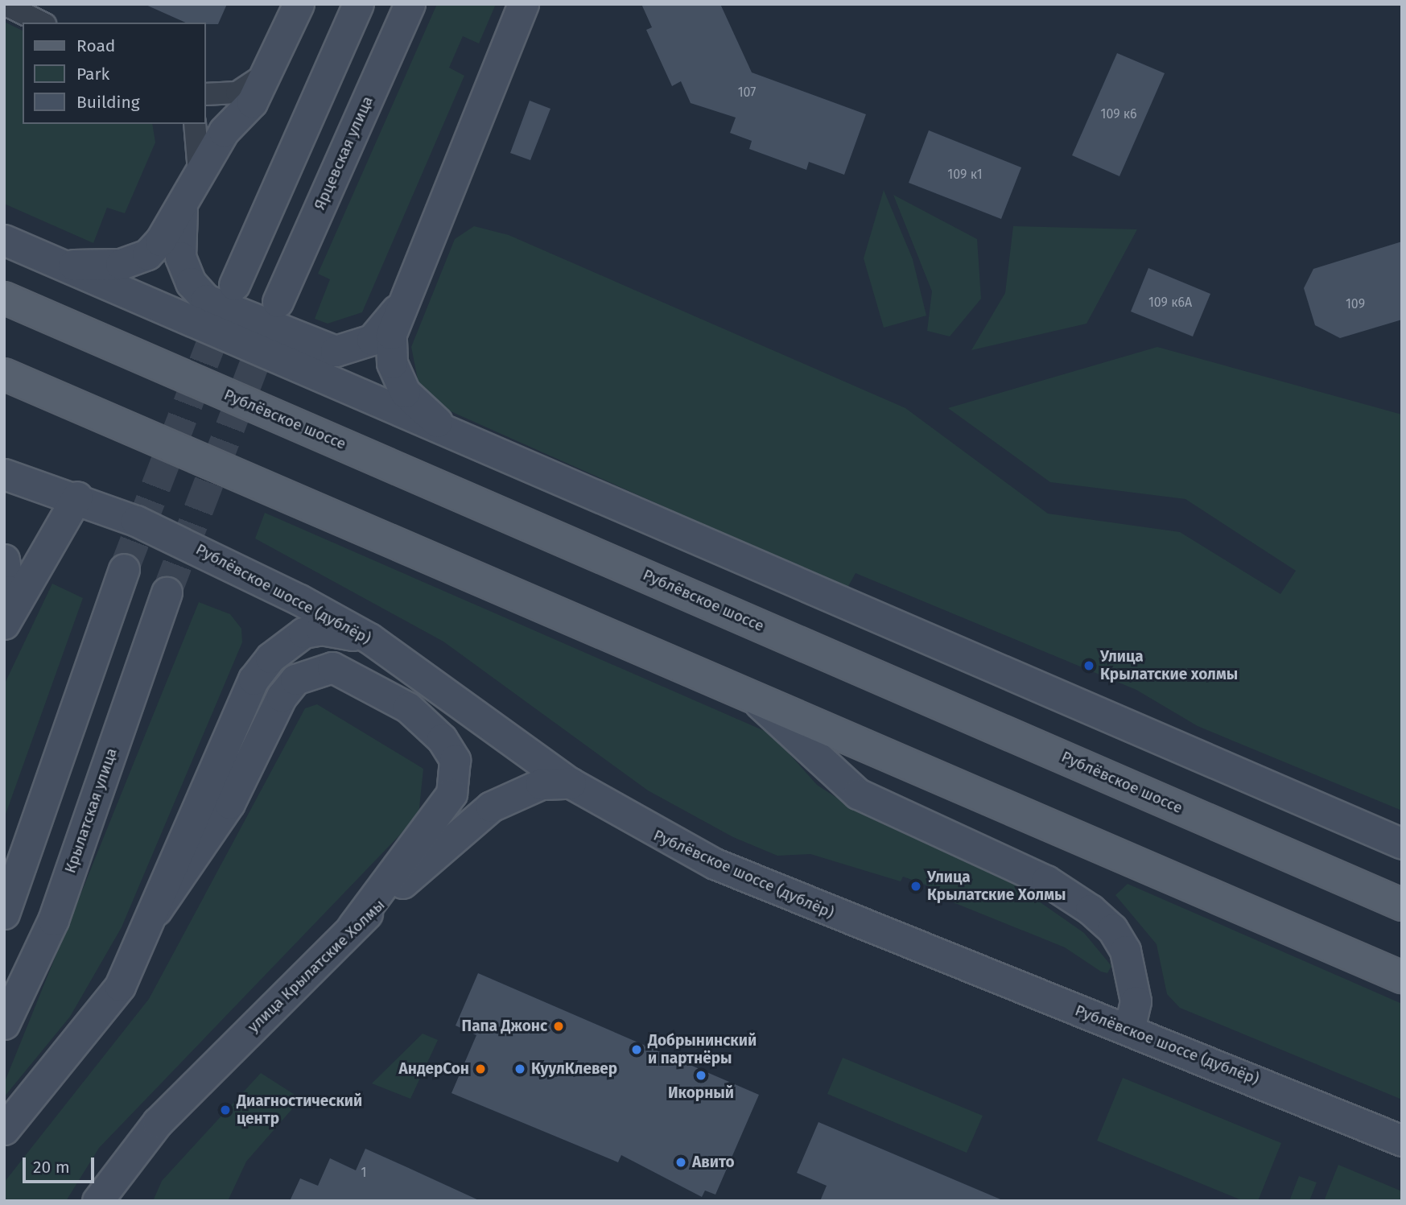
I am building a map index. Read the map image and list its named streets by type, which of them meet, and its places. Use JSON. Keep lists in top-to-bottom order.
{
  "streets": {
    "main road": [
      "Ярцевская улица",
      "Рублёвское шоссе",
      "Рублёвское шоссе (дублёр)",
      "Крылатская улица",
      "улица Крылатские Холмы"
    ]
  },
  "crossings": [
    ["Рублёвское шоссе (дублёр)", "улица Крылатские Холмы"]
  ],
  "places": [
    "Улица Крылатские холмы",
    "Улица Крылатские Холмы",
    "Папа Джонс",
    "Добрынинский и партнёры",
    "АндерСон",
    "КуулКлевер",
    "Икорный",
    "Диагностический центр",
    "Авито"
  ],
  "house_numbers": [
    "107",
    "109 к6",
    "109 к1",
    "109 к6А",
    "109",
    "1"
  ],
  "legend": ["Road", "Park", "Building"],
  "scale_bar": "20 m"
}
